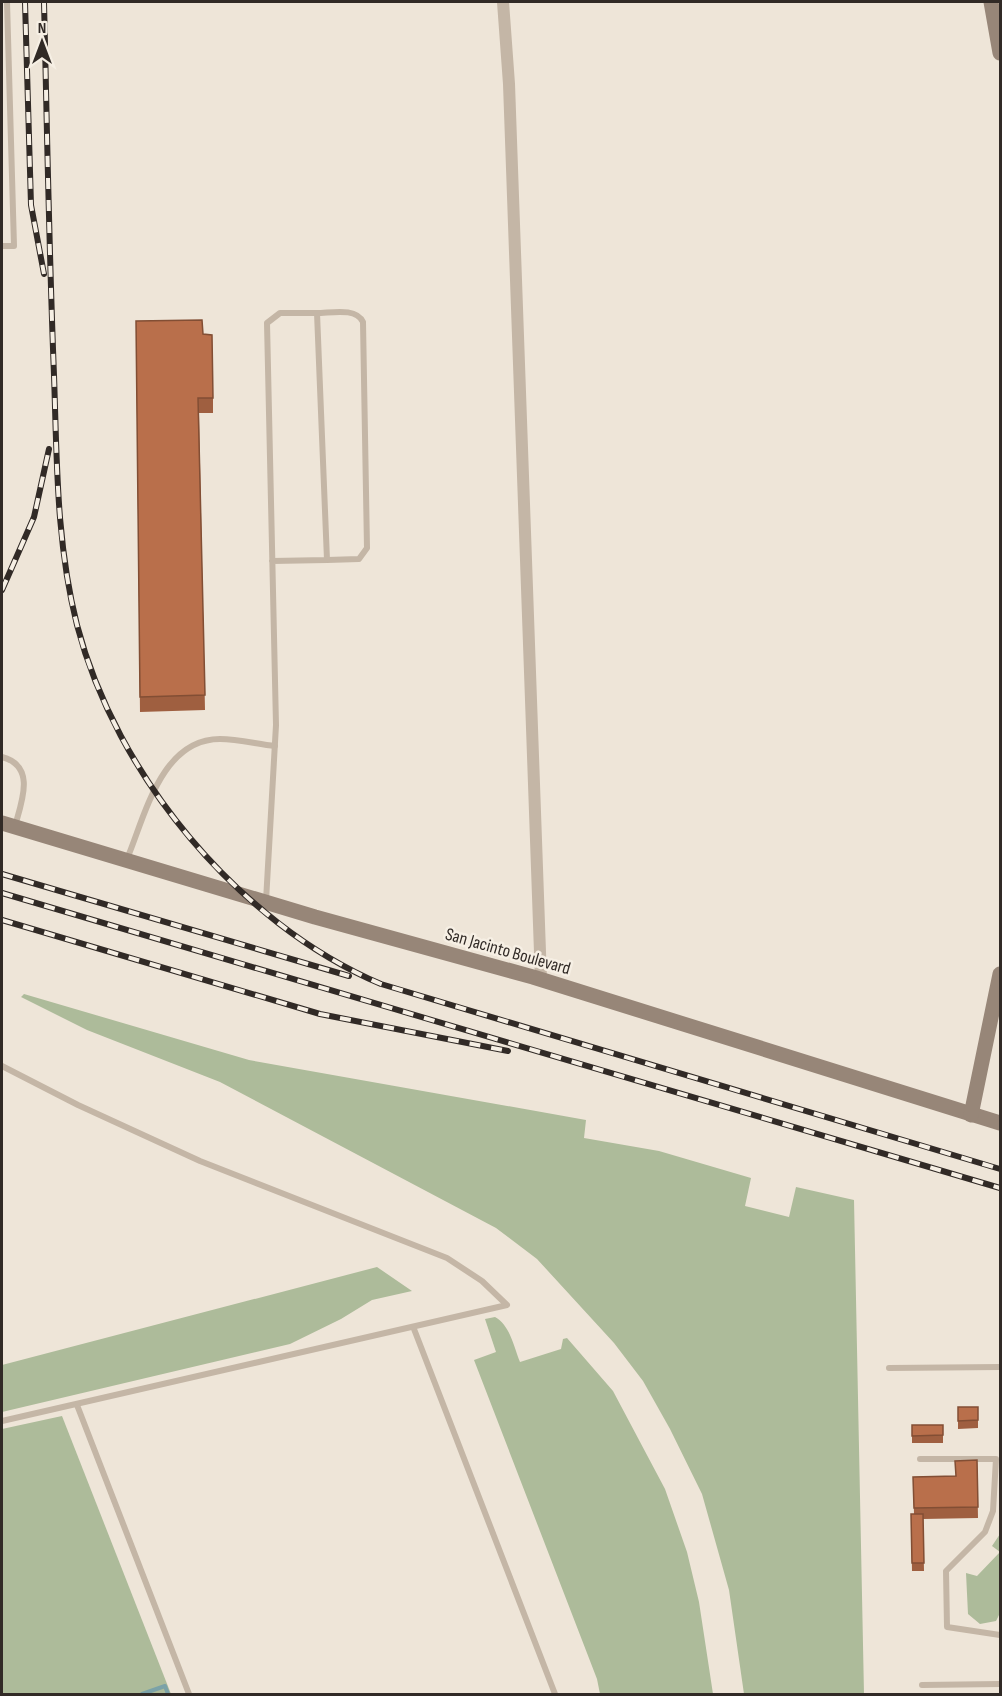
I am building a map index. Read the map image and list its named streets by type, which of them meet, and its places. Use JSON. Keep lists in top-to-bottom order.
{
  "streets": {
    "main road": ["San Jacinto Boulevard"]
  },
  "north": "top"
}
